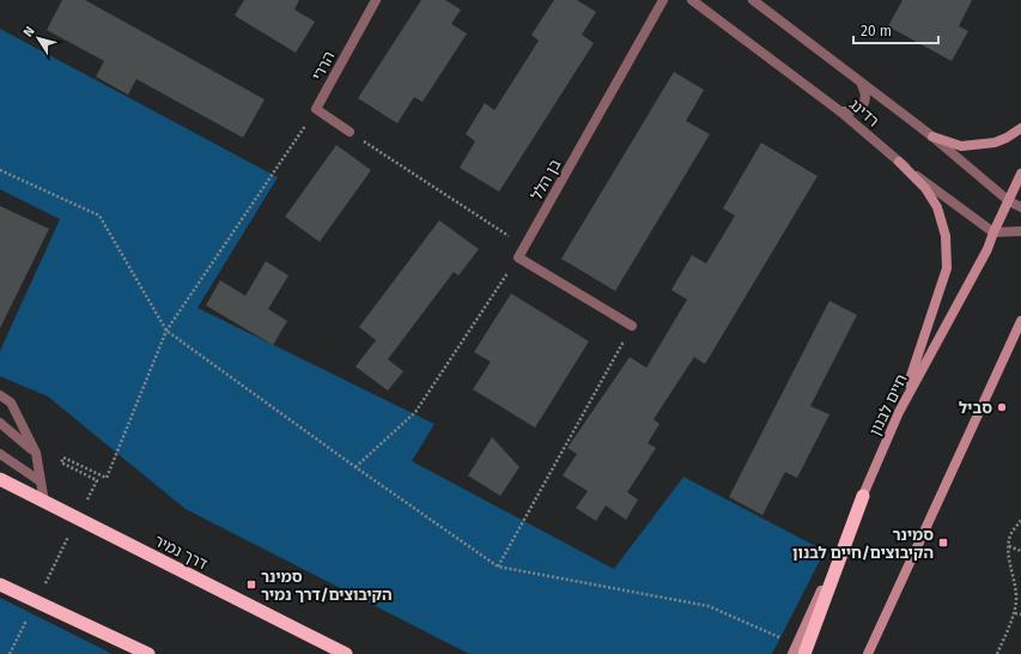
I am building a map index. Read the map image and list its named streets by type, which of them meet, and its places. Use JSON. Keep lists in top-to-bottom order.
{
  "streets": {
    "highway": ["דרך נמיר"],
    "main road": ["חיים לבנון"],
    "street": ["הררי", "רדינג", "בן הלל"]
  },
  "crossings": [
    ["רדינג", "חיים לבנון"]
  ],
  "places": {
    "other": ["סביל"],
    "transit": ["סמינר הקיבוצים/חיים לבנון", "סמינר הקיבוצים/דרך נמיר"]
  },
  "scale_bar": "20 m",
  "north": "top left"
}
